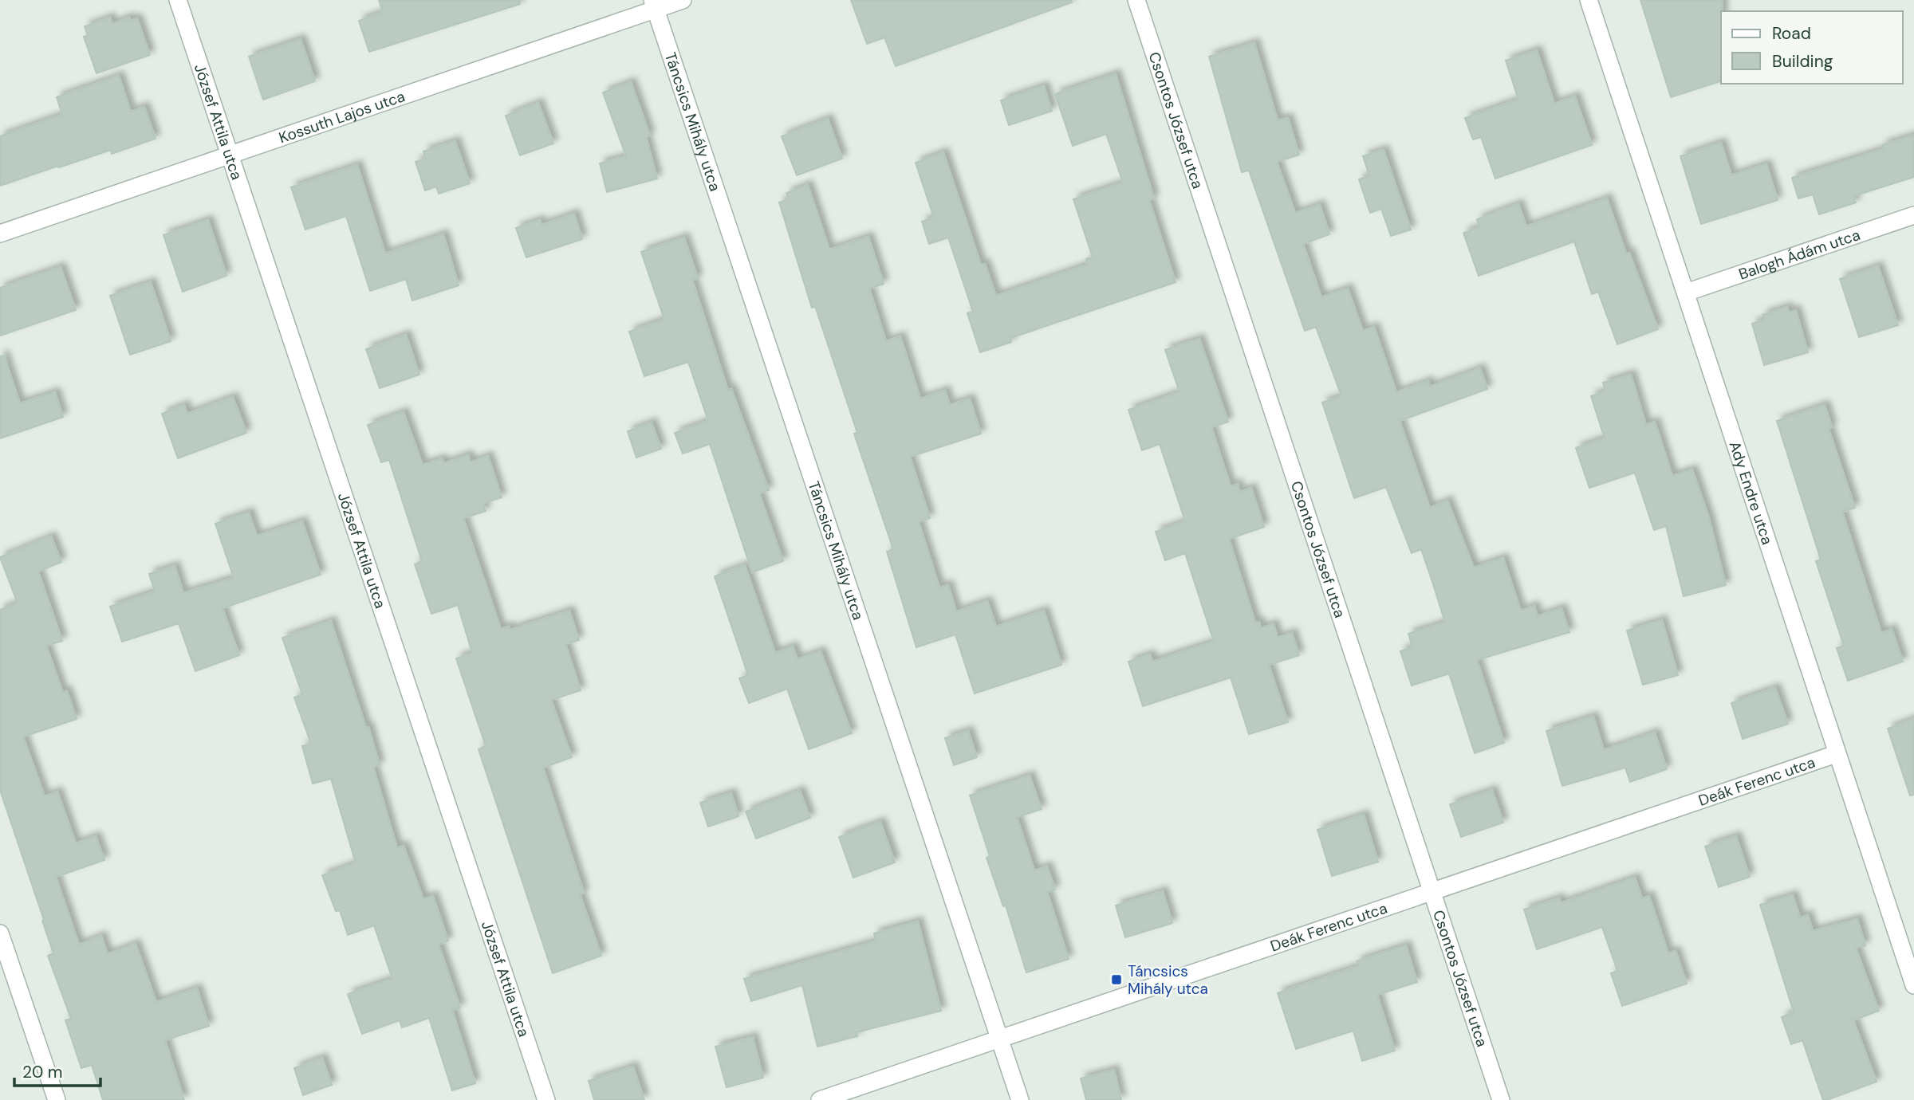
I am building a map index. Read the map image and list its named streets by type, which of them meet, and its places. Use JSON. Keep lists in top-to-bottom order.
{
  "streets": {
    "street": [
      "Kossuth Lajos utca",
      "Táncsics Mihály utca",
      "Csontos József utca",
      "József Attila utca",
      "Balogh Ádám utca",
      "Ady Endre utca",
      "Deák Ferenc utca"
    ]
  },
  "crossings": [
    ["Kossuth Lajos utca", "Táncsics Mihály utca"],
    ["Kossuth Lajos utca", "József Attila utca"],
    ["Táncsics Mihály utca", "Deák Ferenc utca"],
    ["Csontos József utca", "Deák Ferenc utca"],
    ["Balogh Ádám utca", "Ady Endre utca"],
    ["Ady Endre utca", "Deák Ferenc utca"]
  ],
  "places": {
    "transit": ["Táncsics Mihály utca"]
  },
  "legend": ["Road", "Building"],
  "scale_bar": "20 m"
}
